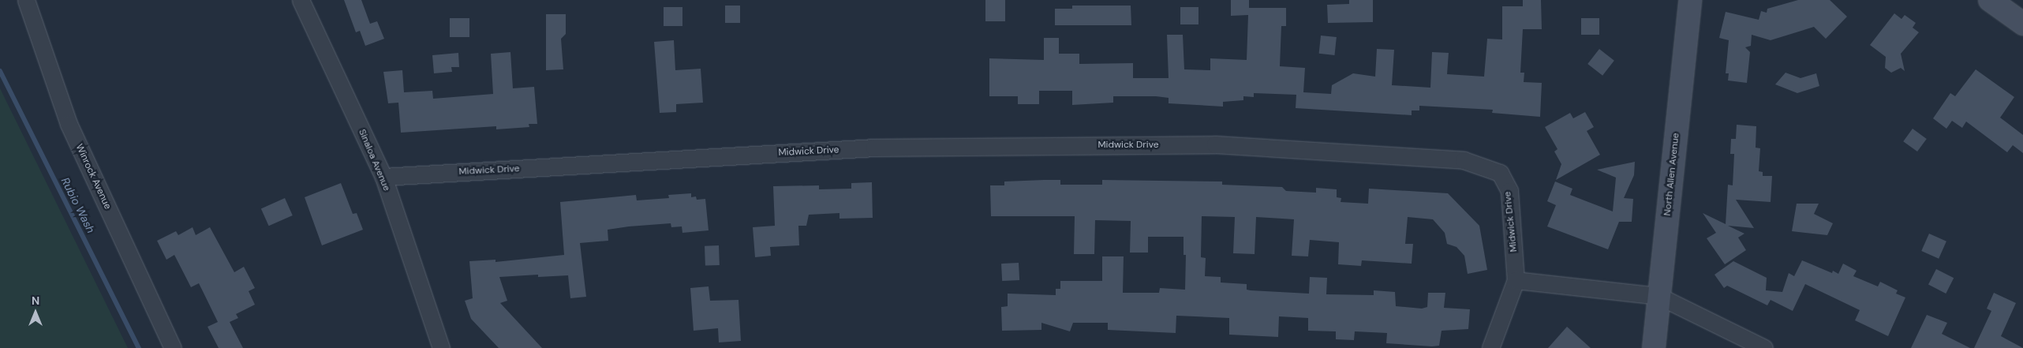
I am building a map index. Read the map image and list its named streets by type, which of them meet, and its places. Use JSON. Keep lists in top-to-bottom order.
{
  "streets": {
    "street": [
      "Midwick Drive",
      "Sinaloa Avenue",
      "North Allen Avenue",
      "Winrock Avenue"
    ]
  },
  "crossings": [
    ["Midwick Drive", "Sinaloa Avenue"]
  ],
  "water": ["Rubio Wash"],
  "north": "top"
}
